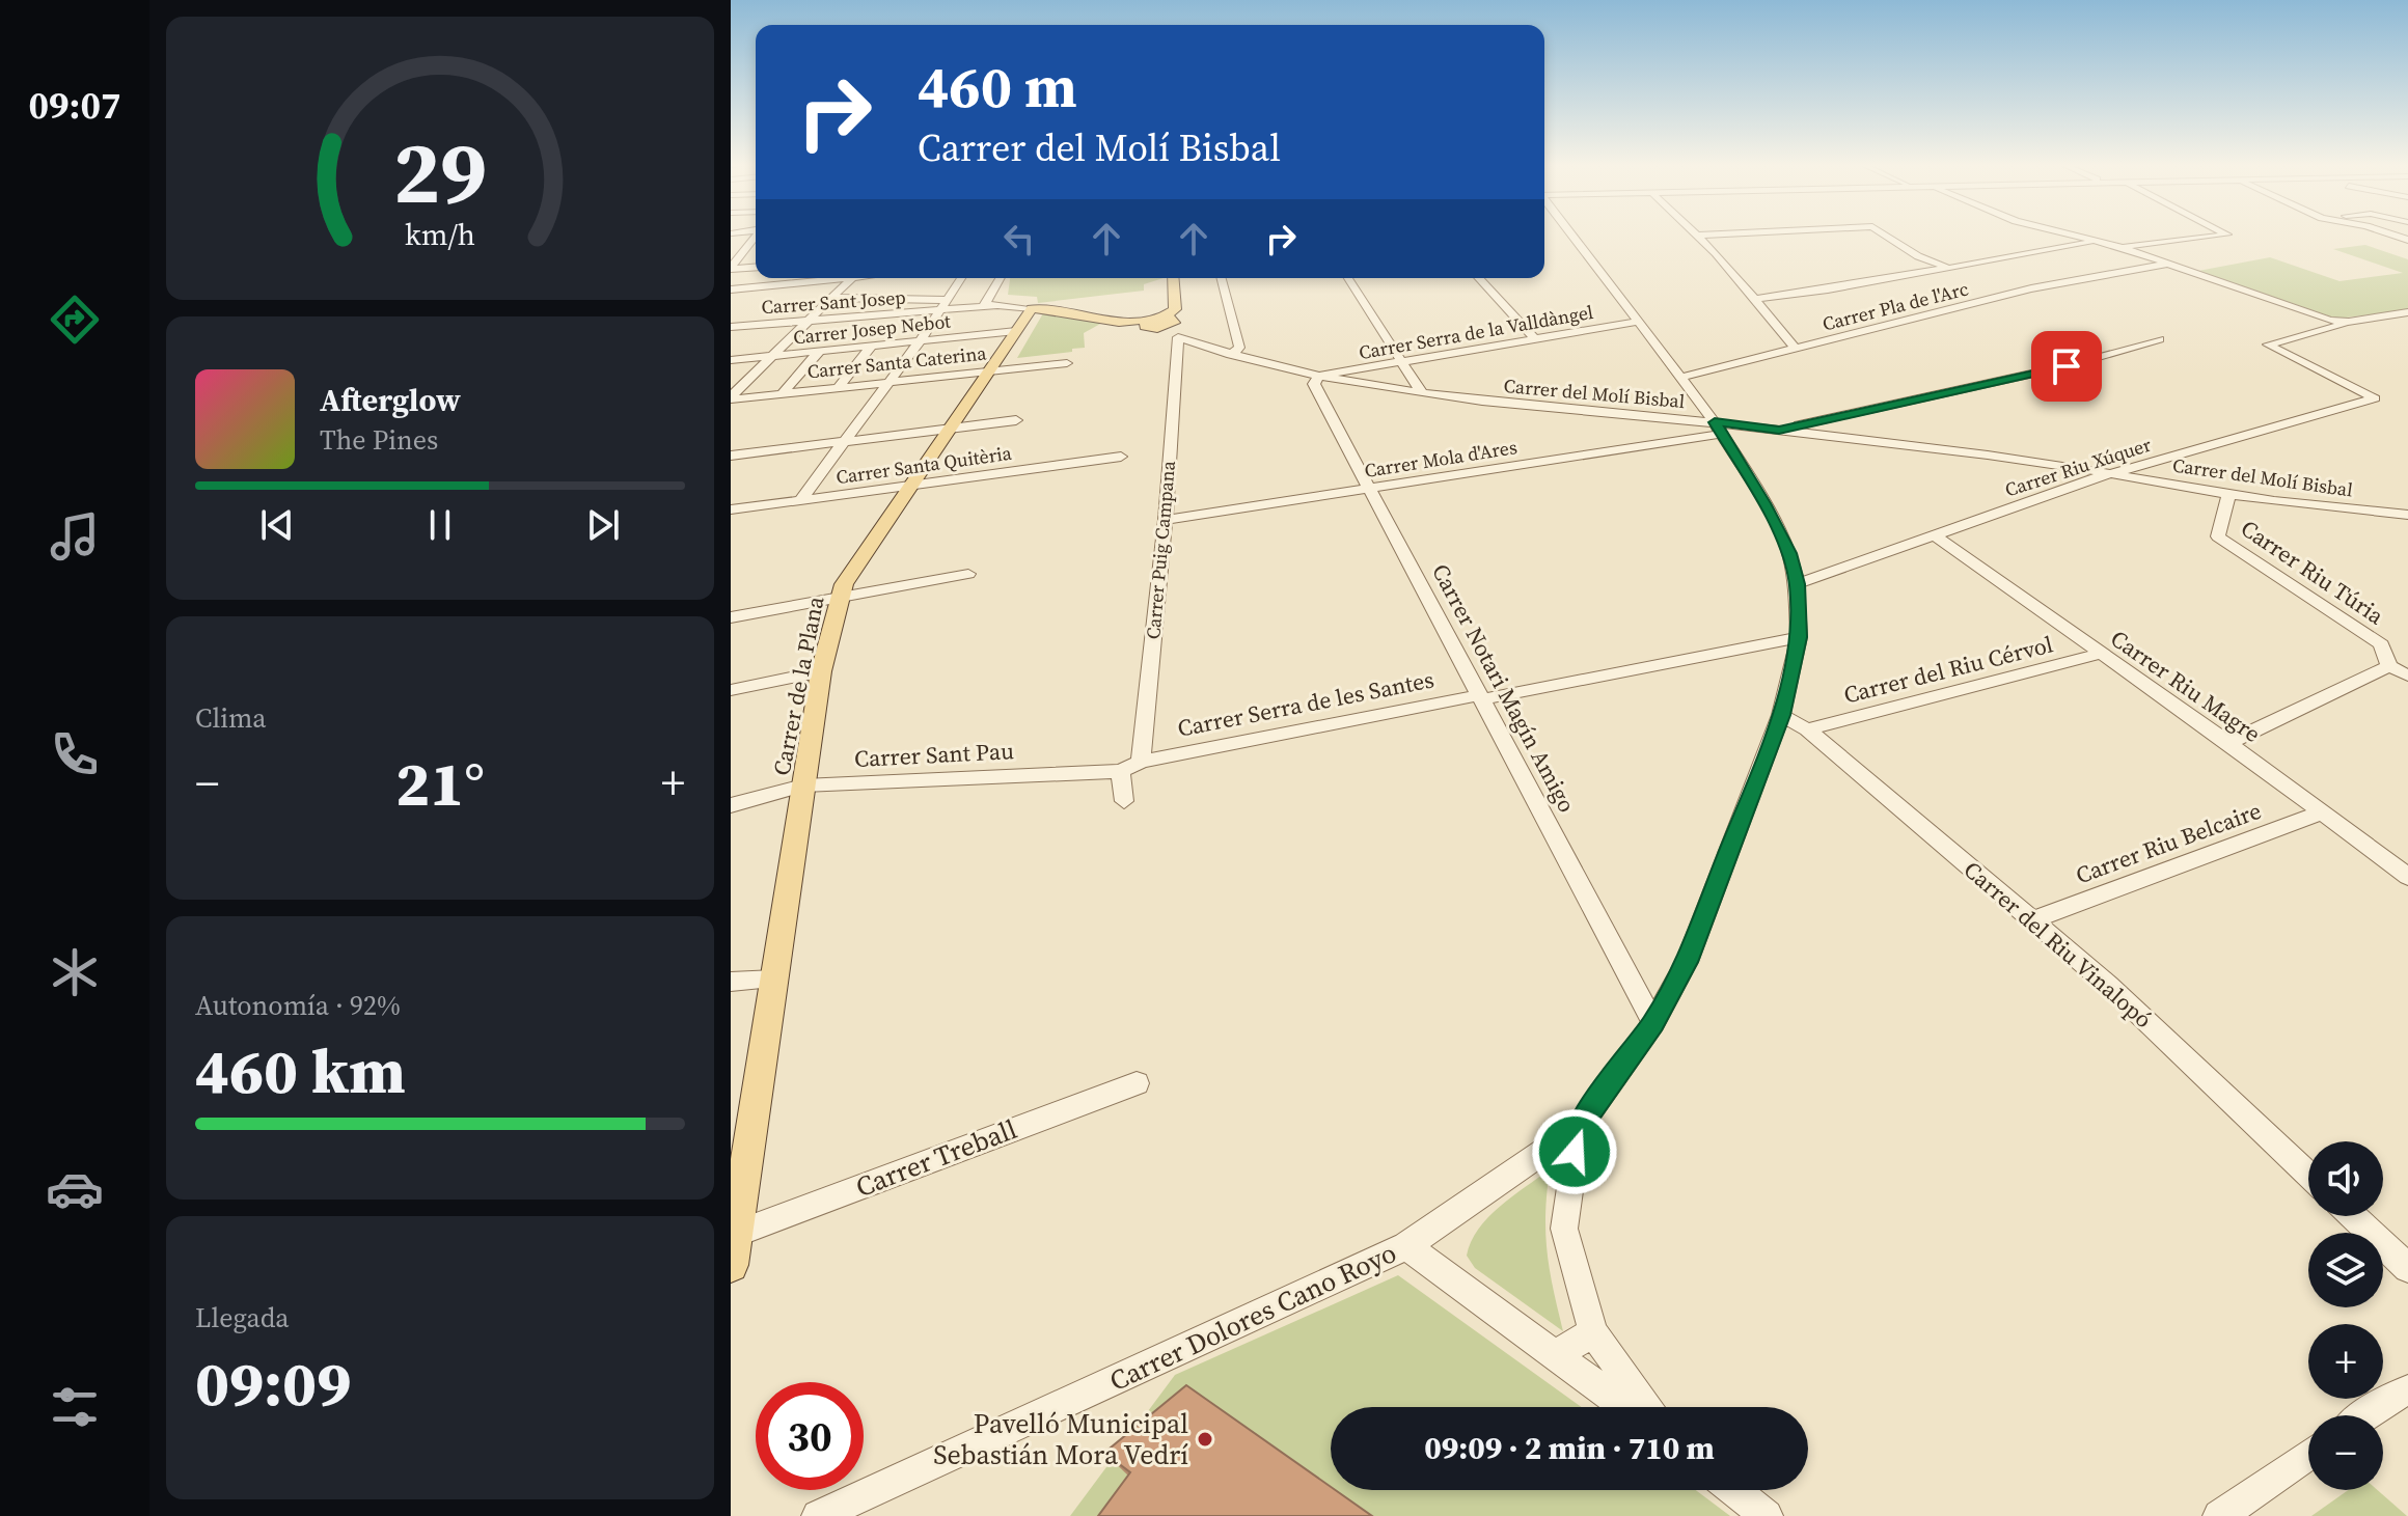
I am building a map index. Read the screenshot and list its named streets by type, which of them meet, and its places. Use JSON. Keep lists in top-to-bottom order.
{
  "streets": {
    "main road": ["Carrer de la Plana"],
    "street": [
      "Carrer Sant Josep",
      "Carrer Pla de l'Arc",
      "Carrer Josep Nebot",
      "Carrer Serra de la Valldàngel",
      "Carrer Santa Caterina",
      "Carrer del Molí Bisbal",
      "Carrer Mola d'Ares",
      "Carrer Santa Quitèria",
      "Carrer Riu Xúquer",
      "Carrer Puig Campana",
      "Carrer Riu Túria",
      "Carrer del Riu Cérvol",
      "Carrer Riu Magre",
      "Carrer Notari Magín Amigo",
      "Carrer Serra de les Santes",
      "Carrer Sant Pau",
      "Carrer Riu Belcaire",
      "Carrer del Riu Vinalopó",
      "Carrer Treball",
      "Carrer Dolores Cano Royo"
    ]
  },
  "crossings": [
    ["Carrer Josep Nebot", "Carrer de la Plana"],
    ["Carrer Serra de la Valldàngel", "Carrer del Molí Bisbal"],
    ["Carrer Serra de la Valldàngel", "Carrer Notari Magín Amigo"],
    ["Carrer Santa Caterina", "Carrer de la Plana"],
    ["Carrer del Molí Bisbal", "Carrer Mola d'Ares"],
    ["Carrer del Molí Bisbal", "Carrer Riu Xúquer"],
    ["Carrer del Molí Bisbal", "Carrer Puig Campana"],
    ["Carrer del Molí Bisbal", "Carrer Riu Túria"],
    ["Carrer del Molí Bisbal", "Carrer Notari Magín Amigo"],
    ["Carrer Mola d'Ares", "Carrer Puig Campana"],
    ["Carrer Mola d'Ares", "Carrer Notari Magín Amigo"],
    ["Carrer Santa Quitèria", "Carrer de la Plana"],
    ["Carrer Riu Xúquer", "Carrer Riu Magre"],
    ["Carrer Puig Campana", "Carrer Serra de les Santes"],
    ["Carrer Puig Campana", "Carrer Sant Pau"],
    ["Carrer del Riu Cérvol", "Carrer Riu Magre"],
    ["Carrer del Riu Cérvol", "Carrer del Riu Vinalopó"],
    ["Carrer de la Plana", "Carrer Sant Pau"],
    ["Carrer de la Plana", "Carrer Treball"],
    ["Carrer Riu Magre", "Carrer Riu Belcaire"],
    ["Carrer Notari Magín Amigo", "Carrer Serra de les Santes"],
    ["Carrer Serra de les Santes", "Carrer Sant Pau"],
    ["Carrer Riu Belcaire", "Carrer del Riu Vinalopó"]
  ],
  "places": ["Pavelló Municipal Sebastián Mora Vedrí"],
  "page": {
    "tabs": "09:07",
    "turn": ["460 m", "Carrer del Molí Bisbal"],
    "song": ["Afterglow", "The Pines"],
    "tile": [
      "Clima",
      ["Autonomía · 92%", "460 km"],
      ["Llegada", "09:09"]
    ],
    "heat": ["−", "21°", "+"],
    "map_buttons": ["+", "−"],
    "limit": "30",
    "trip": "09:09 · 2 min · 710 m",
    "gauge": ["29", "km/h"]
  }
}
